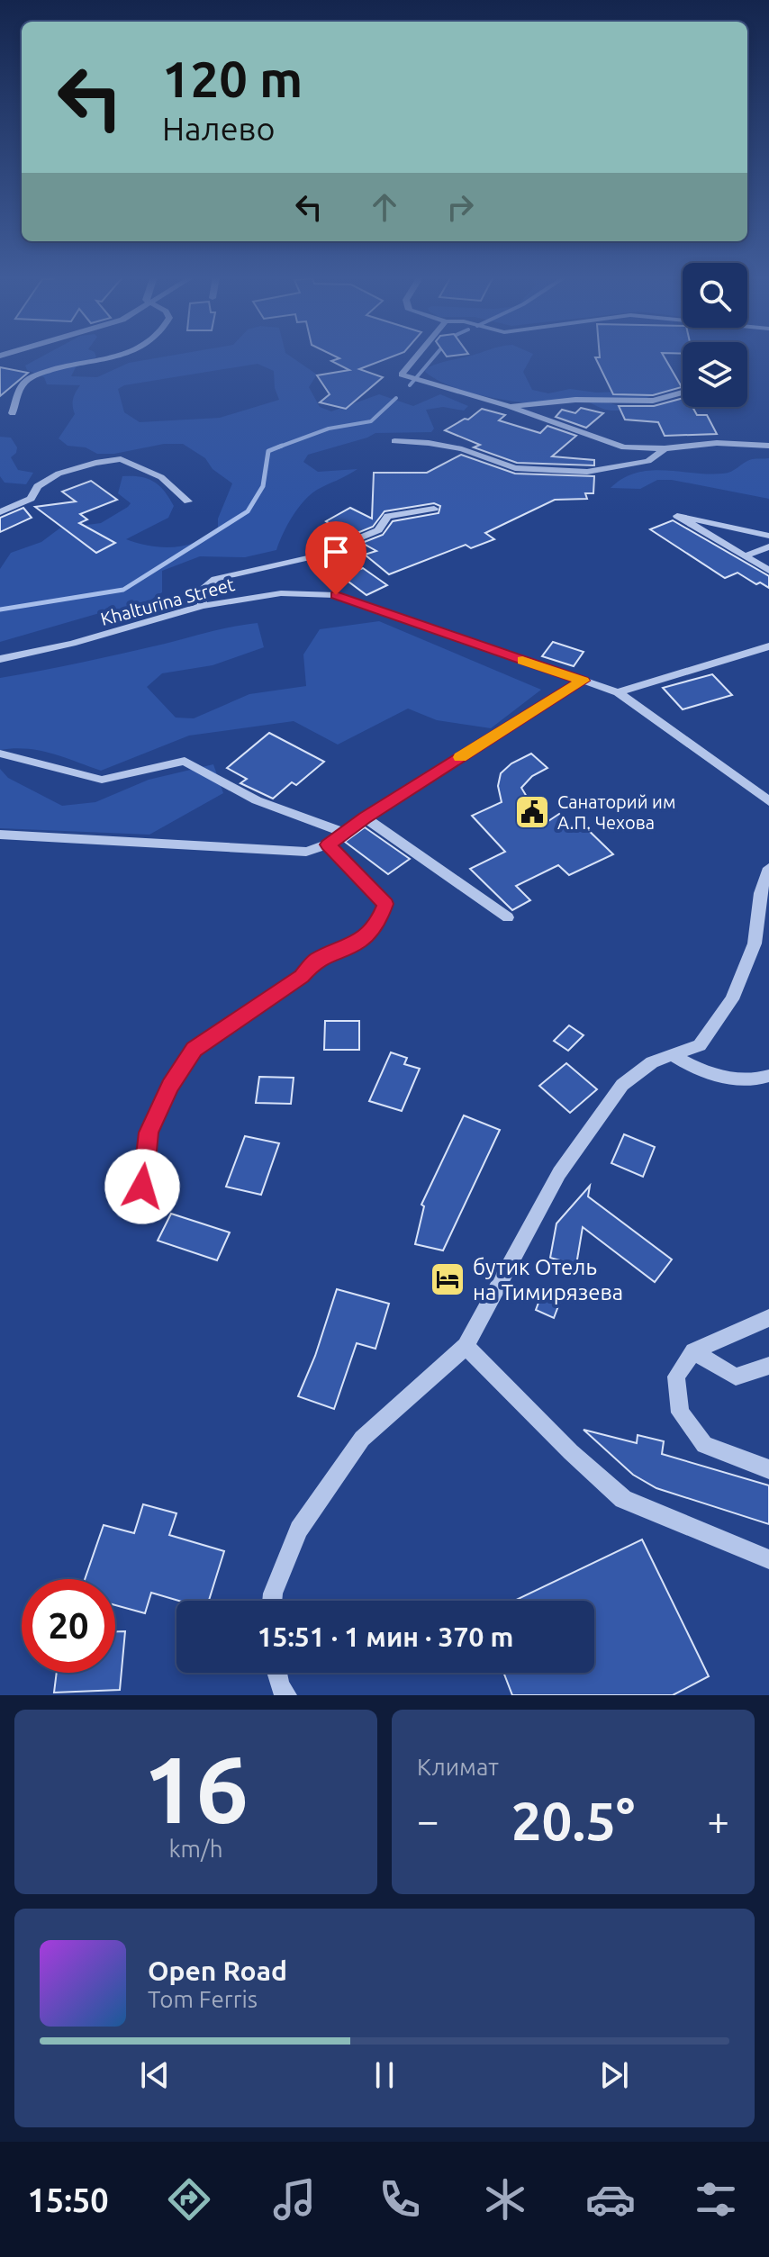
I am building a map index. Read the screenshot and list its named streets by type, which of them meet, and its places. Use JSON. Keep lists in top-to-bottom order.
{
  "streets": {
    "street": ["Khalturina Street"]
  },
  "places": {
    "public building": ["Санаторий им А.П. Чехова"],
    "hotel": ["бутик Отель на Тимирязева"]
  },
  "page": {
    "turn": ["120 m", "Налево"],
    "limit": "20",
    "trip": "15:51 · 1 мин · 370 m",
    "tile": [
      ["16", "km/h"],
      "Климат"
    ],
    "heat": ["−", "20.5°", "+"],
    "song": ["Open Road", "Tom Ferris"],
    "tabs": "15:50"
  }
}
